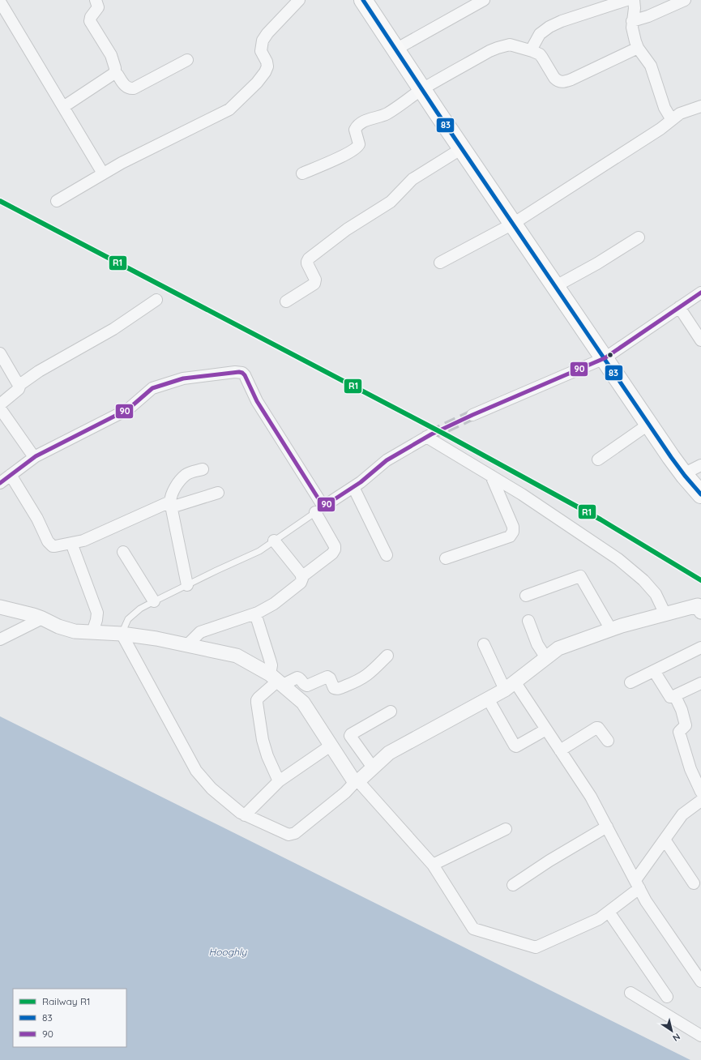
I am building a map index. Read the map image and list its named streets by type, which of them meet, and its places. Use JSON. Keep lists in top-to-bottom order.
{
  "water": ["Hooghly"],
  "lines": ["transit line 83", "rail line R1", "transit line 90"],
  "legend": ["Railway R1", "83", "90"],
  "north": "bottom right"
}
